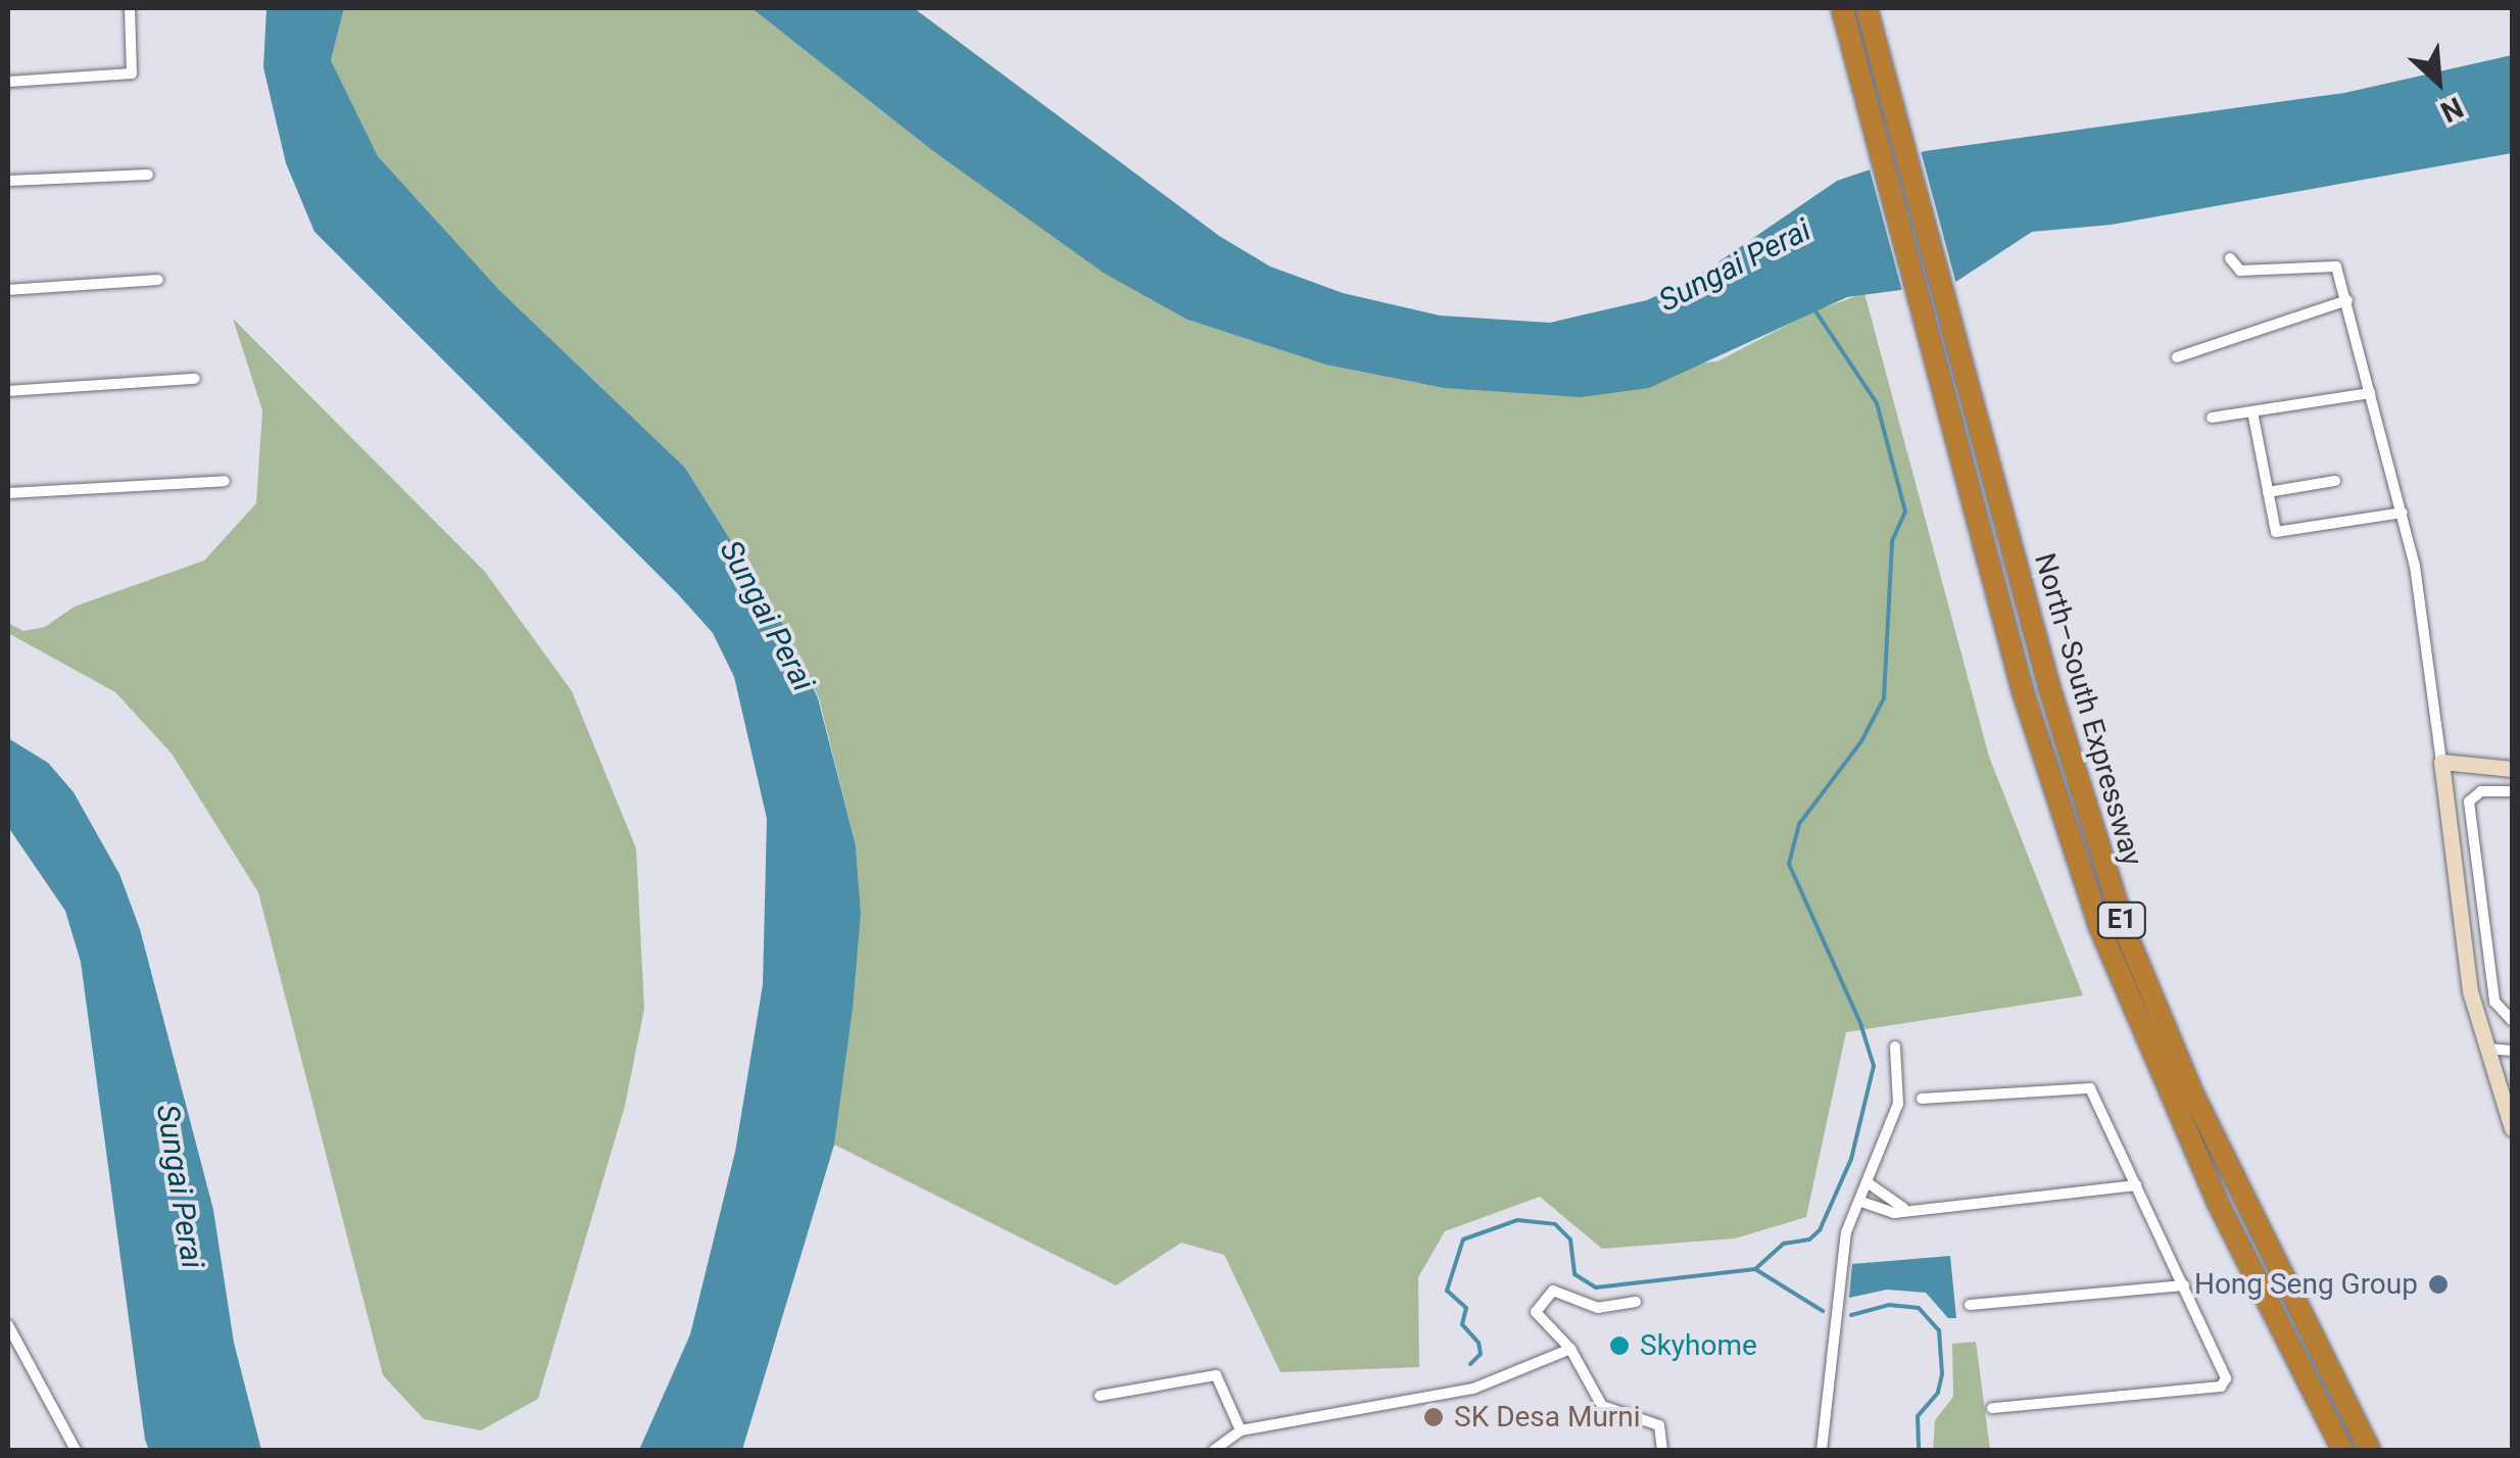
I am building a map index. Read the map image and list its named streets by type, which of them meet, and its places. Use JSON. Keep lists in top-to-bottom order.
{
  "streets": {
    "highway": ["North–South Expressway", "E1"]
  },
  "water": ["Sungai Perai"],
  "places": ["Hong Seng Group", "Skyhome", "SK Desa Murni"],
  "north": "bottom right"
}
